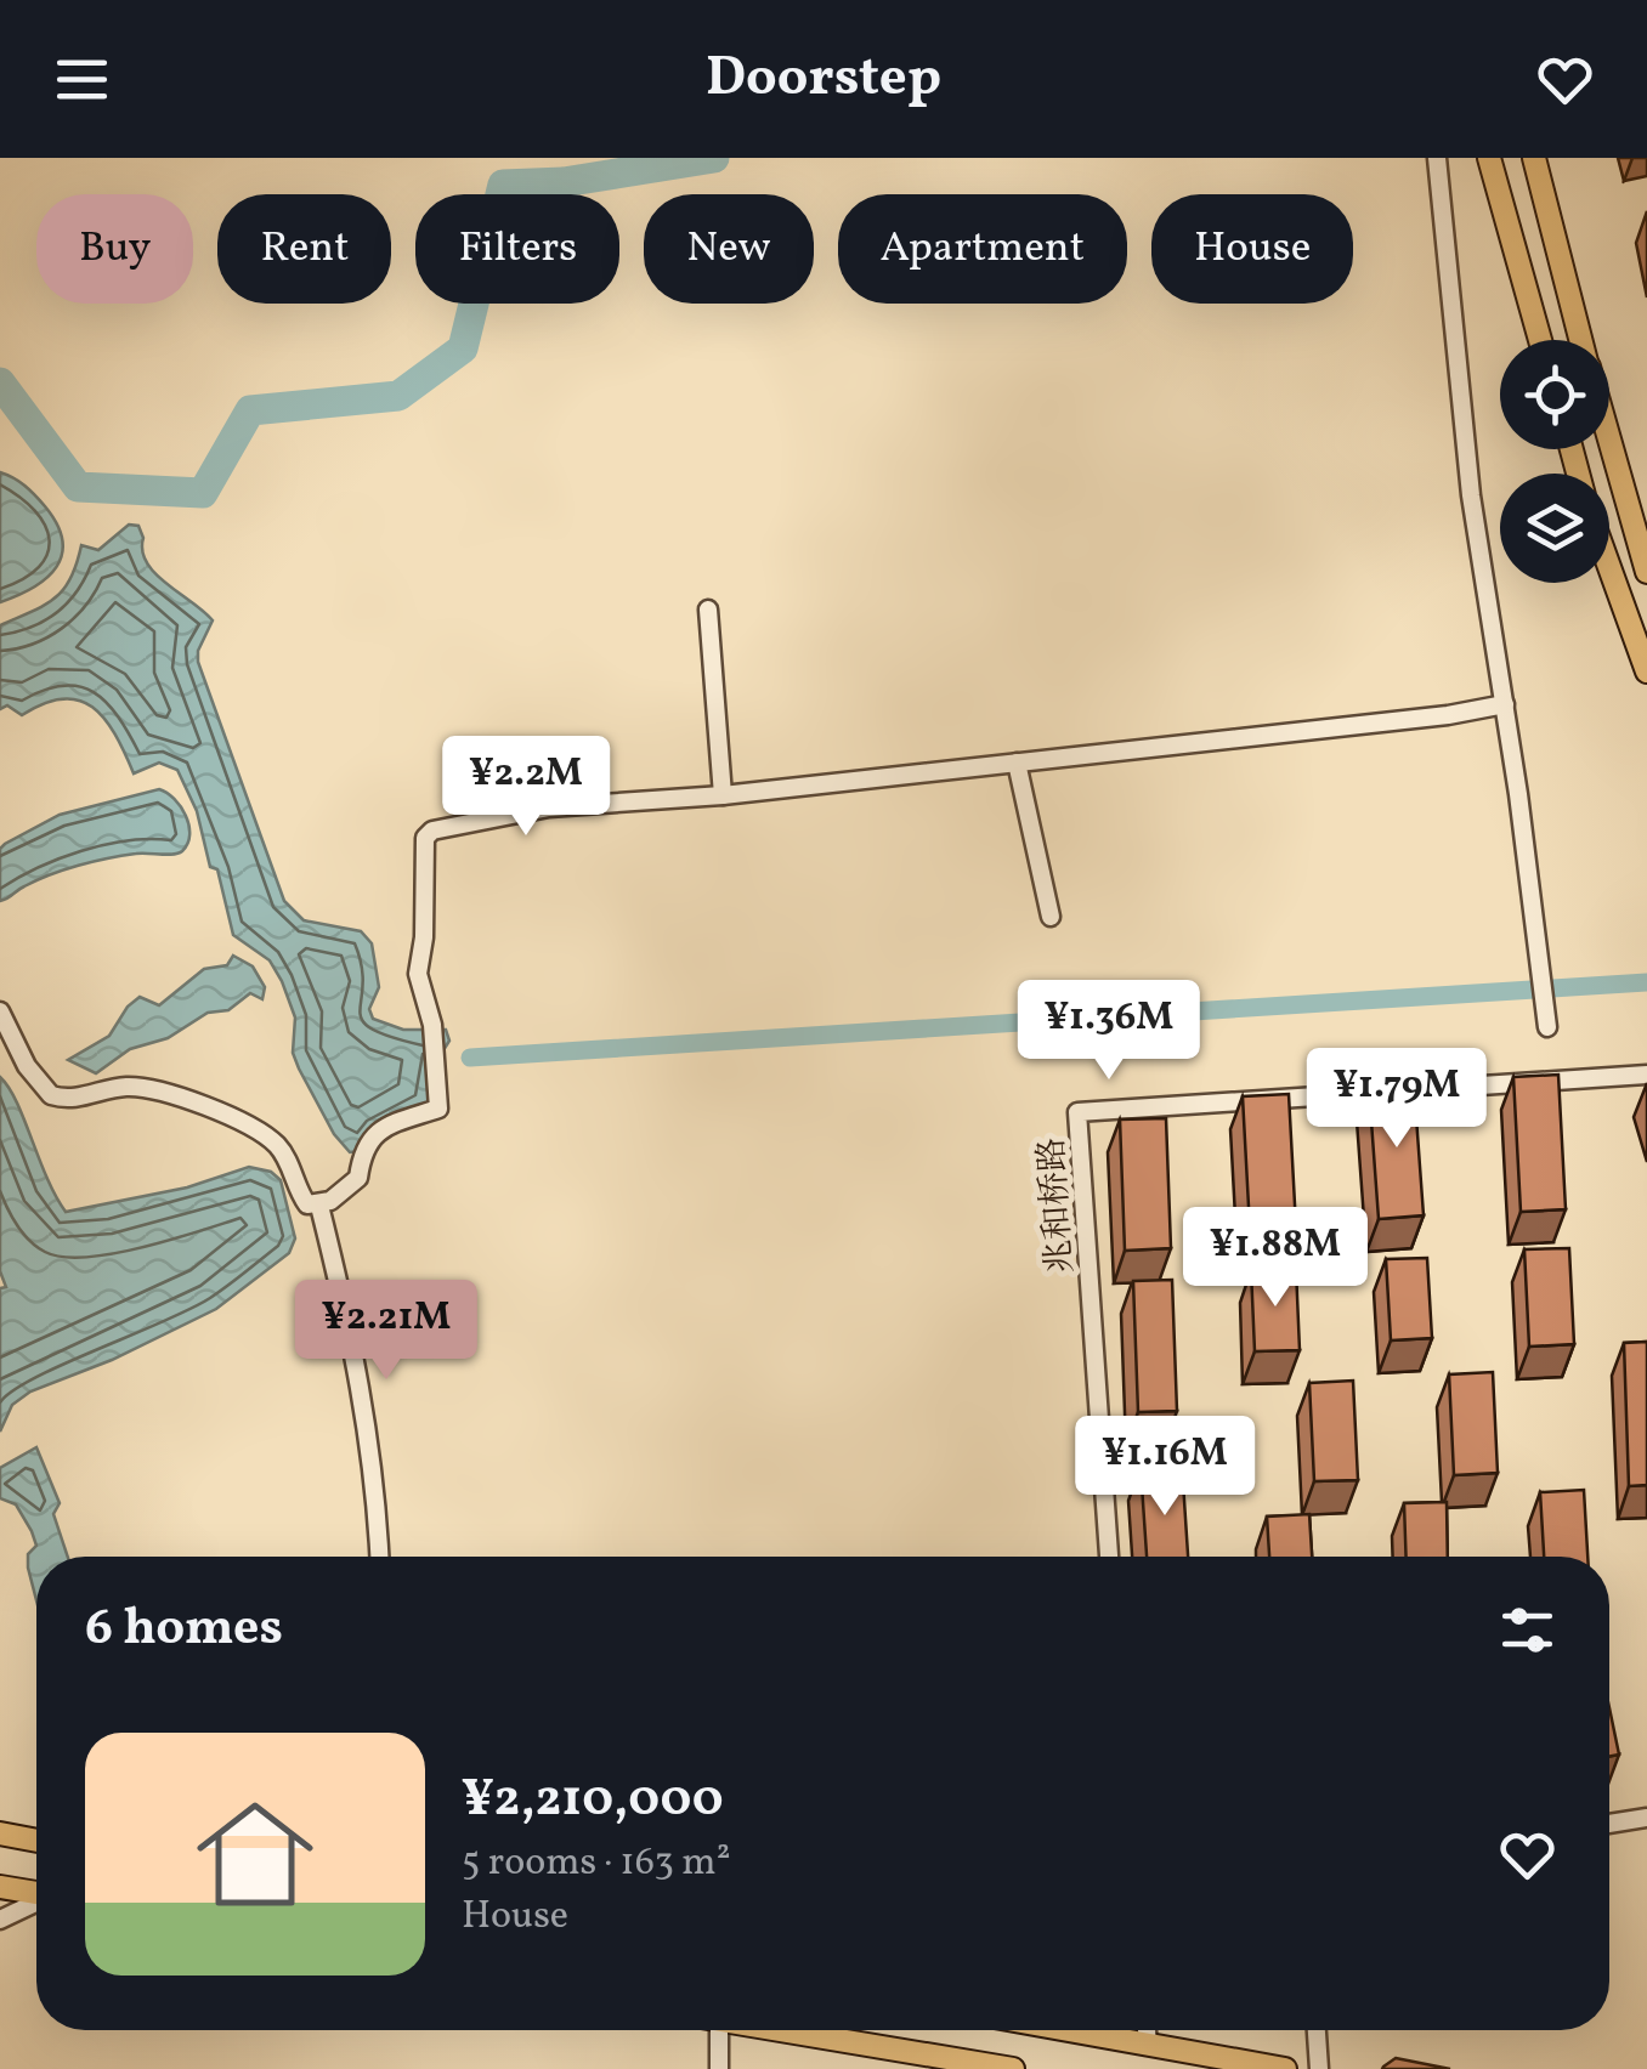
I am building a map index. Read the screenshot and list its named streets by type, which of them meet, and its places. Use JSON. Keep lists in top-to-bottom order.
{
  "streets": {
    "street": ["兆和桥路"]
  },
  "page": {
    "header": "Doorstep",
    "chip": [
      "Buy",
      "Rent",
      "Filters",
      "New",
      "Apartment",
      "House"
    ],
    "price": [
      "¥2.2M",
      "¥1.36M",
      "¥1.79M",
      "¥1.88M",
      "¥2.21M",
      "¥1.16M"
    ],
    "heading": "6 homes",
    "list": [
      {
        "name": "¥2,210,000",
        "note": "5 rooms · 163 m² · House"
      }
    ]
  }
}
